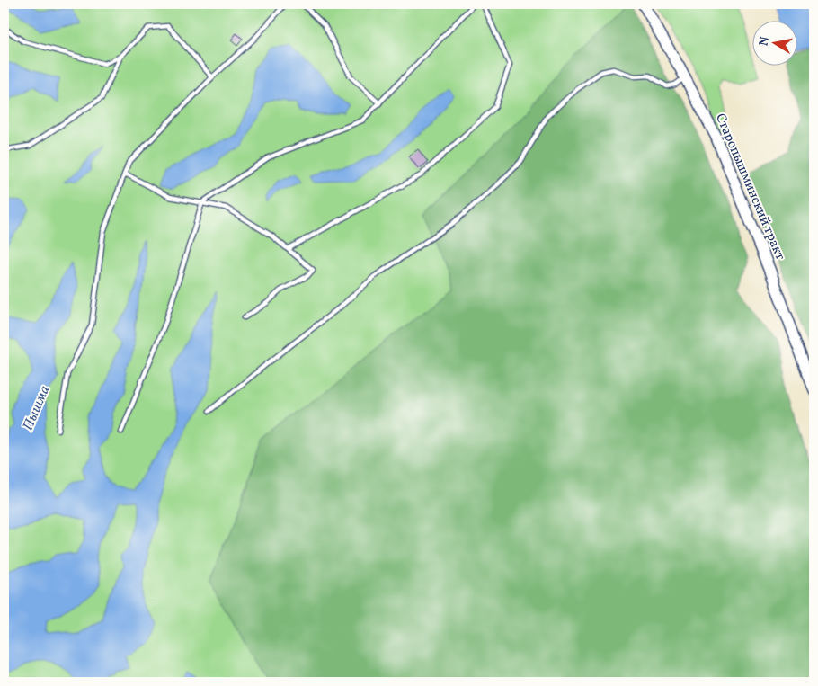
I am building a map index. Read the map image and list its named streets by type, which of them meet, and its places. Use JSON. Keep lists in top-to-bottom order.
{
  "streets": {
    "street": ["Старопышминский тракт"]
  },
  "water": ["Пышма"],
  "north": "left"
}
